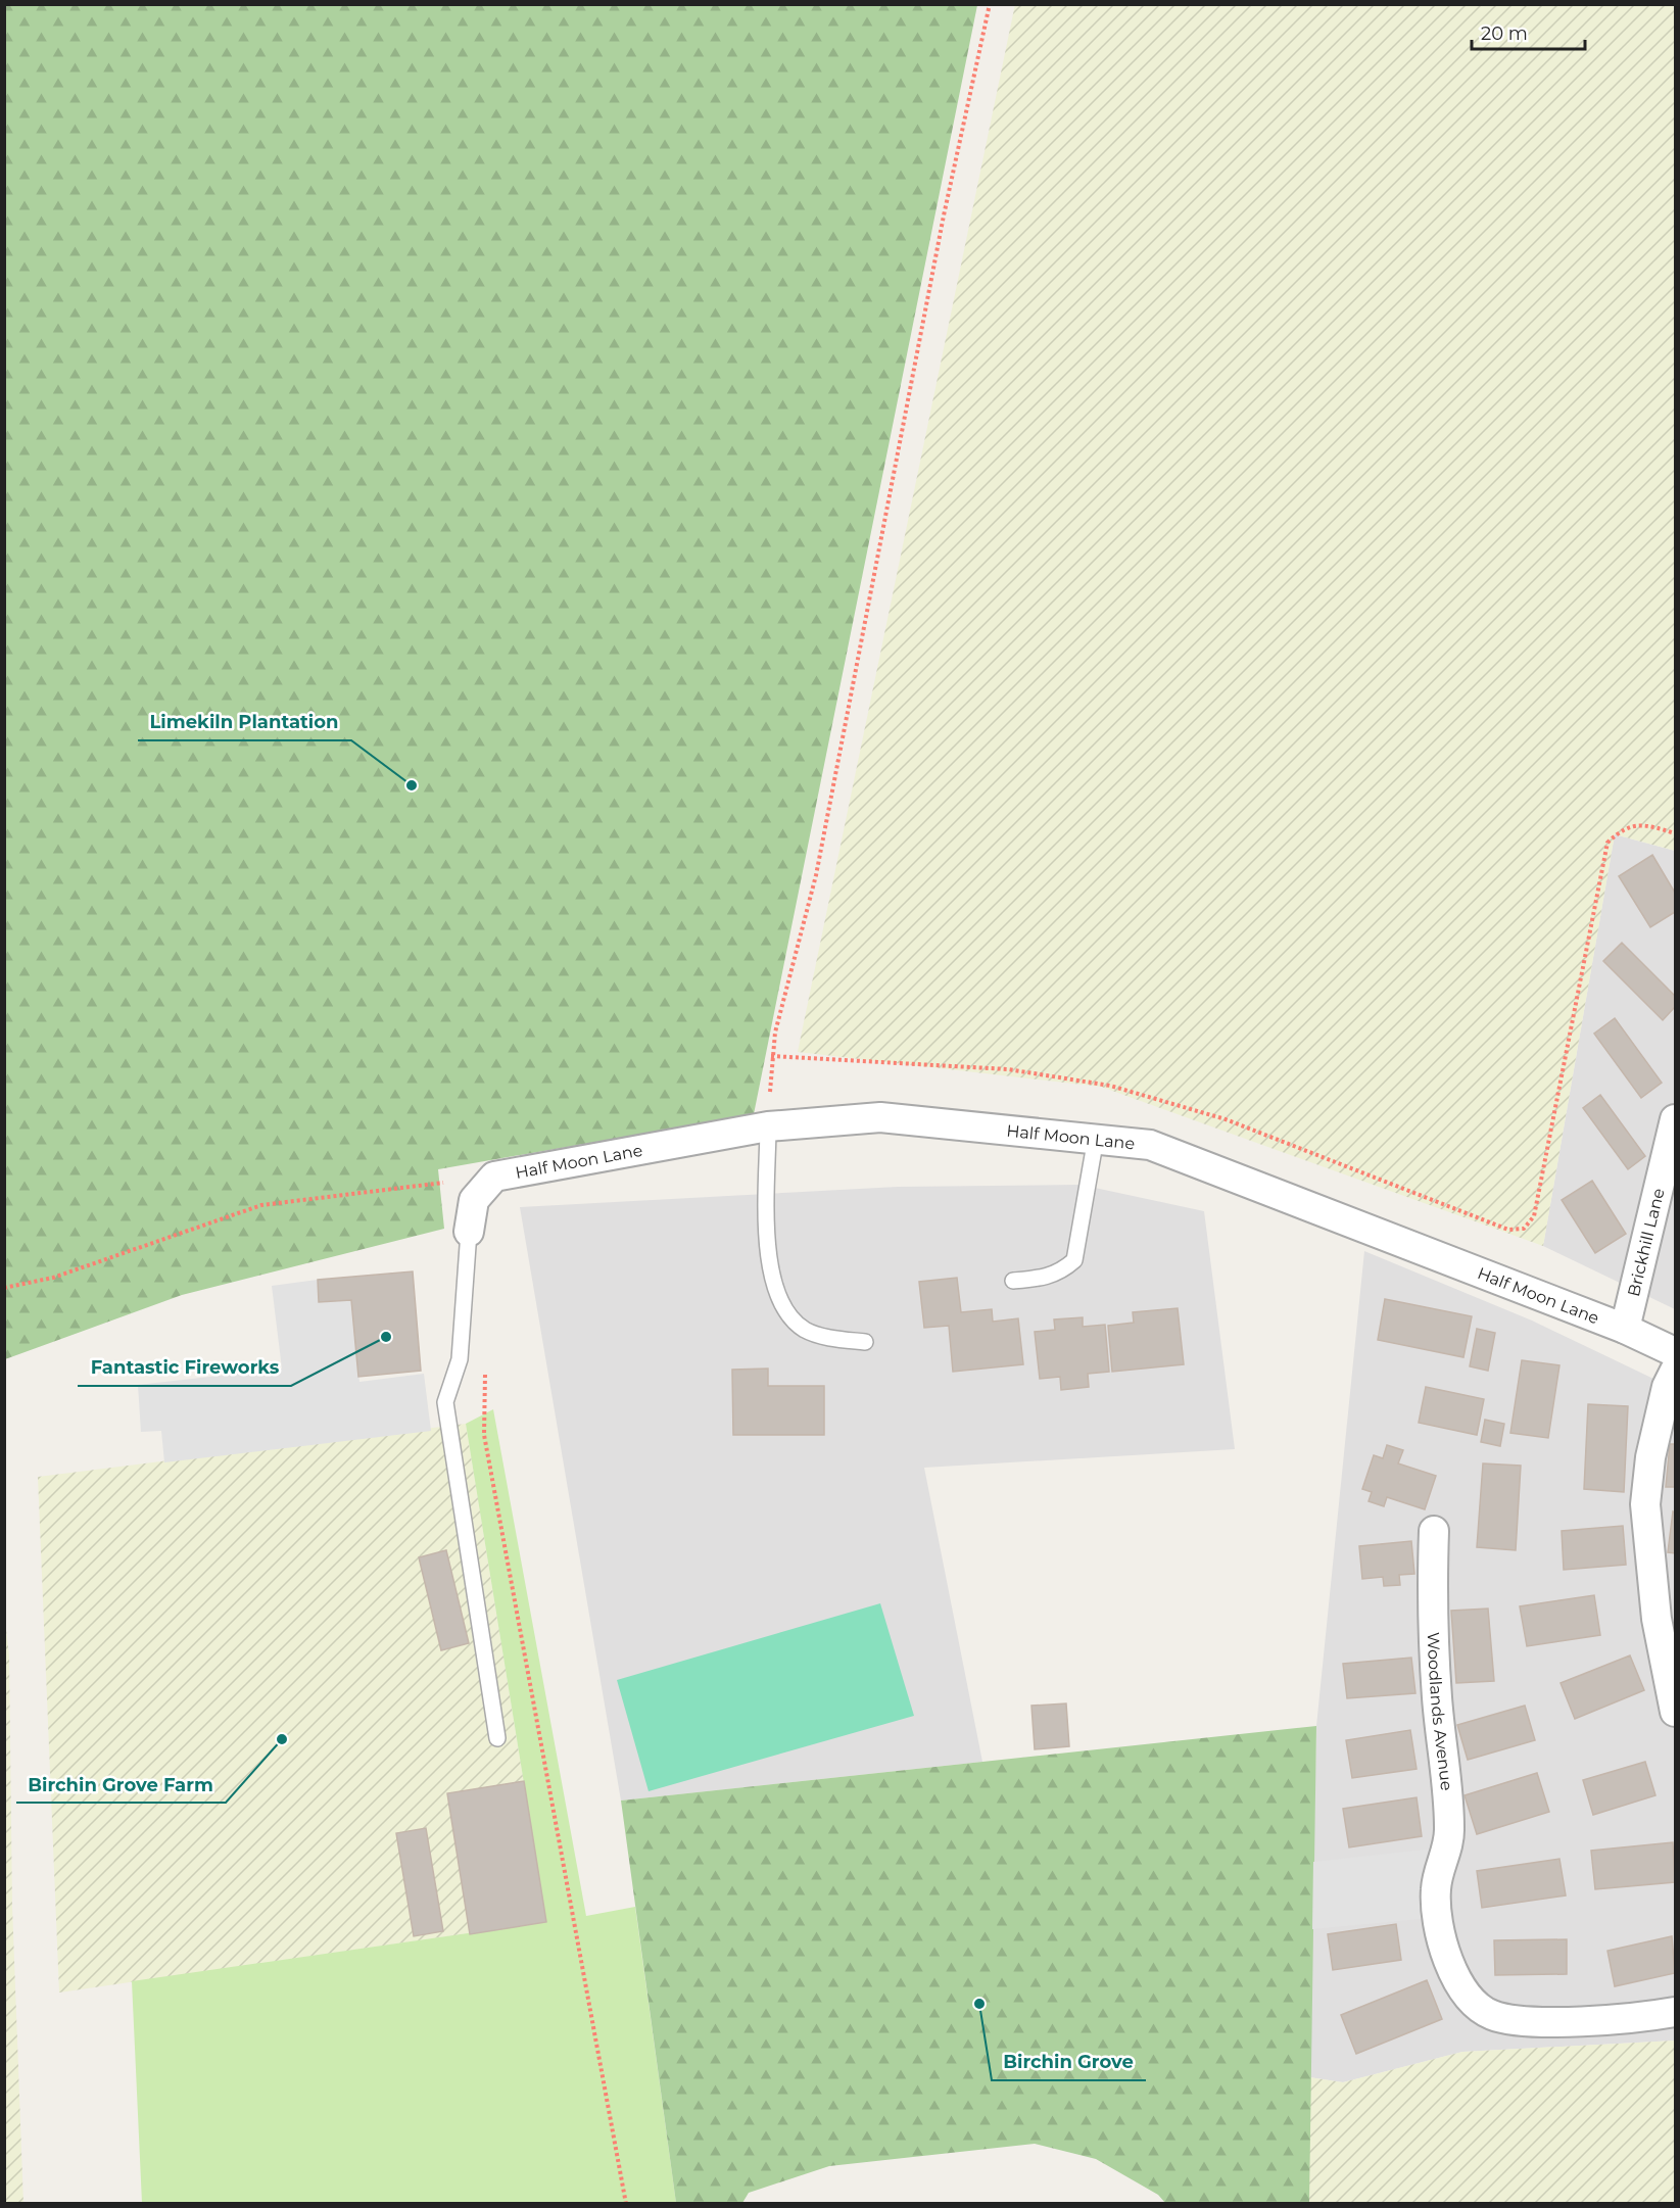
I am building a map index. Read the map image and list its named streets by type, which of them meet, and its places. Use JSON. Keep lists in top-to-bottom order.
{
  "streets": {
    "street": ["Half Moon Lane", "Brickhill Lane", "Woodlands Avenue"]
  },
  "crossings": [
    ["Half Moon Lane", "Brickhill Lane"]
  ],
  "places": [
    "Limekiln Plantation",
    "Fantastic Fireworks",
    "Birchin Grove Farm",
    "Birchin Grove"
  ],
  "scale_bar": "20 m"
}
